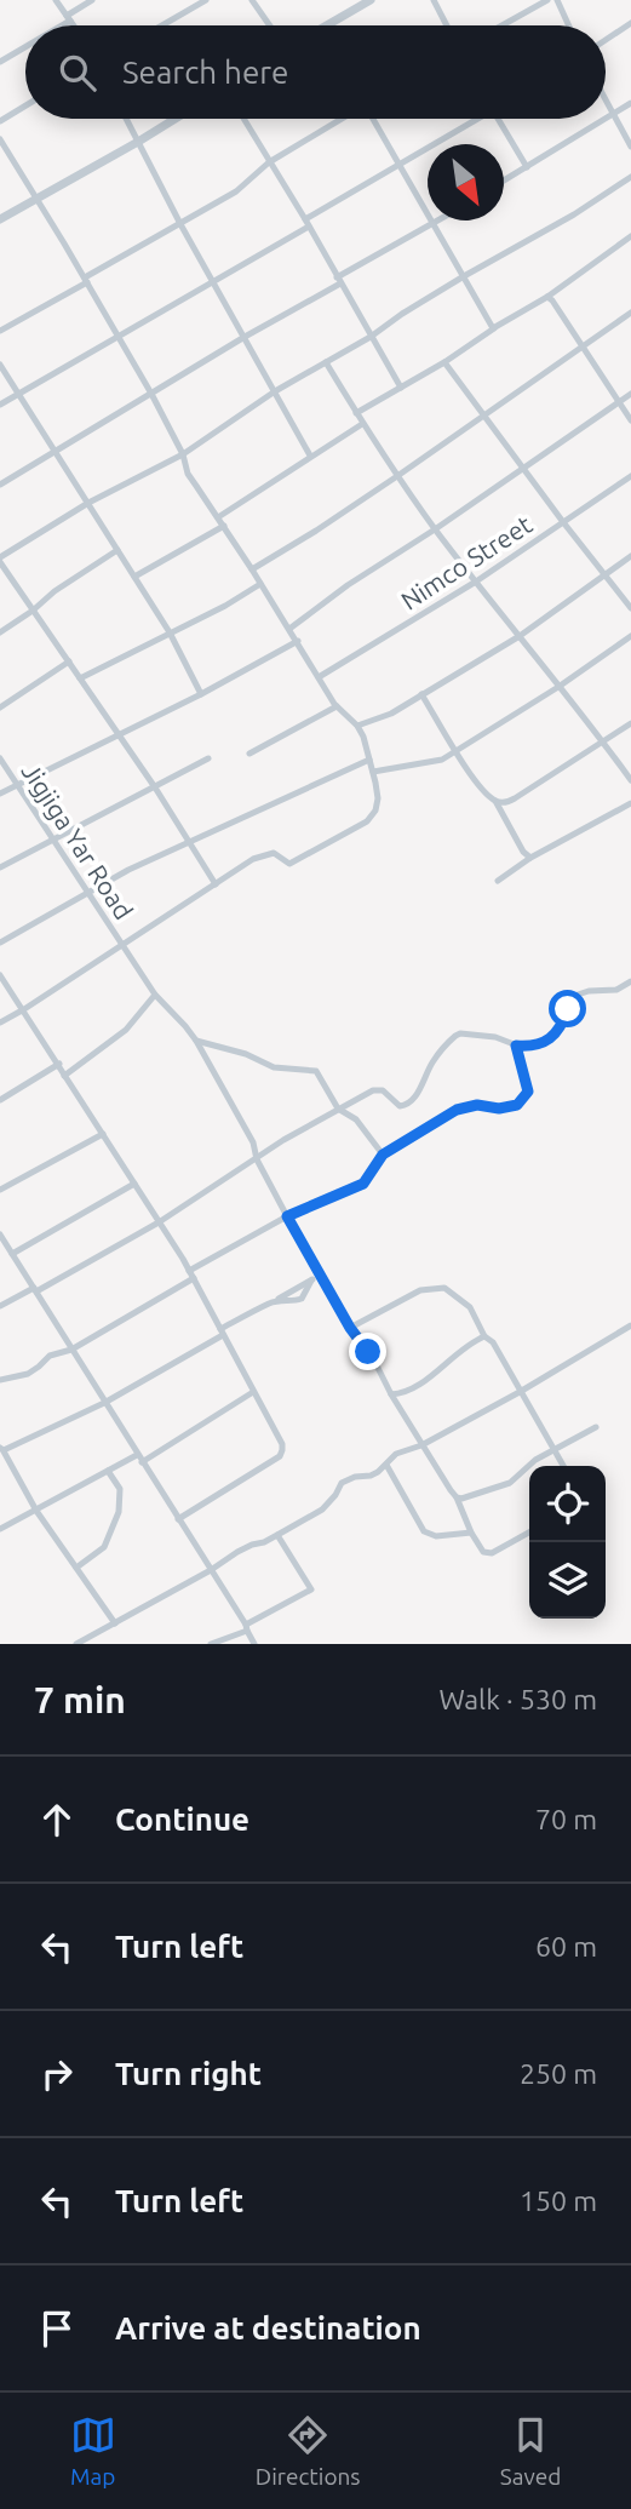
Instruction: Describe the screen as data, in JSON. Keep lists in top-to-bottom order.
{
  "streets": {
    "street": ["Nimco Street", "Jigjiga Yar Road"]
  },
  "north": "bottom right",
  "page": {
    "search": "Search here",
    "heading": ["7 min", "Walk · 530 m"],
    "list": [
      ["Continue", "70 m"],
      ["Turn left", "60 m"],
      ["Turn right", "250 m"],
      ["Turn left", "150 m"],
      "Arrive at destination"
    ],
    "nav": ["Map", "Directions", "Saved"]
  }
}
